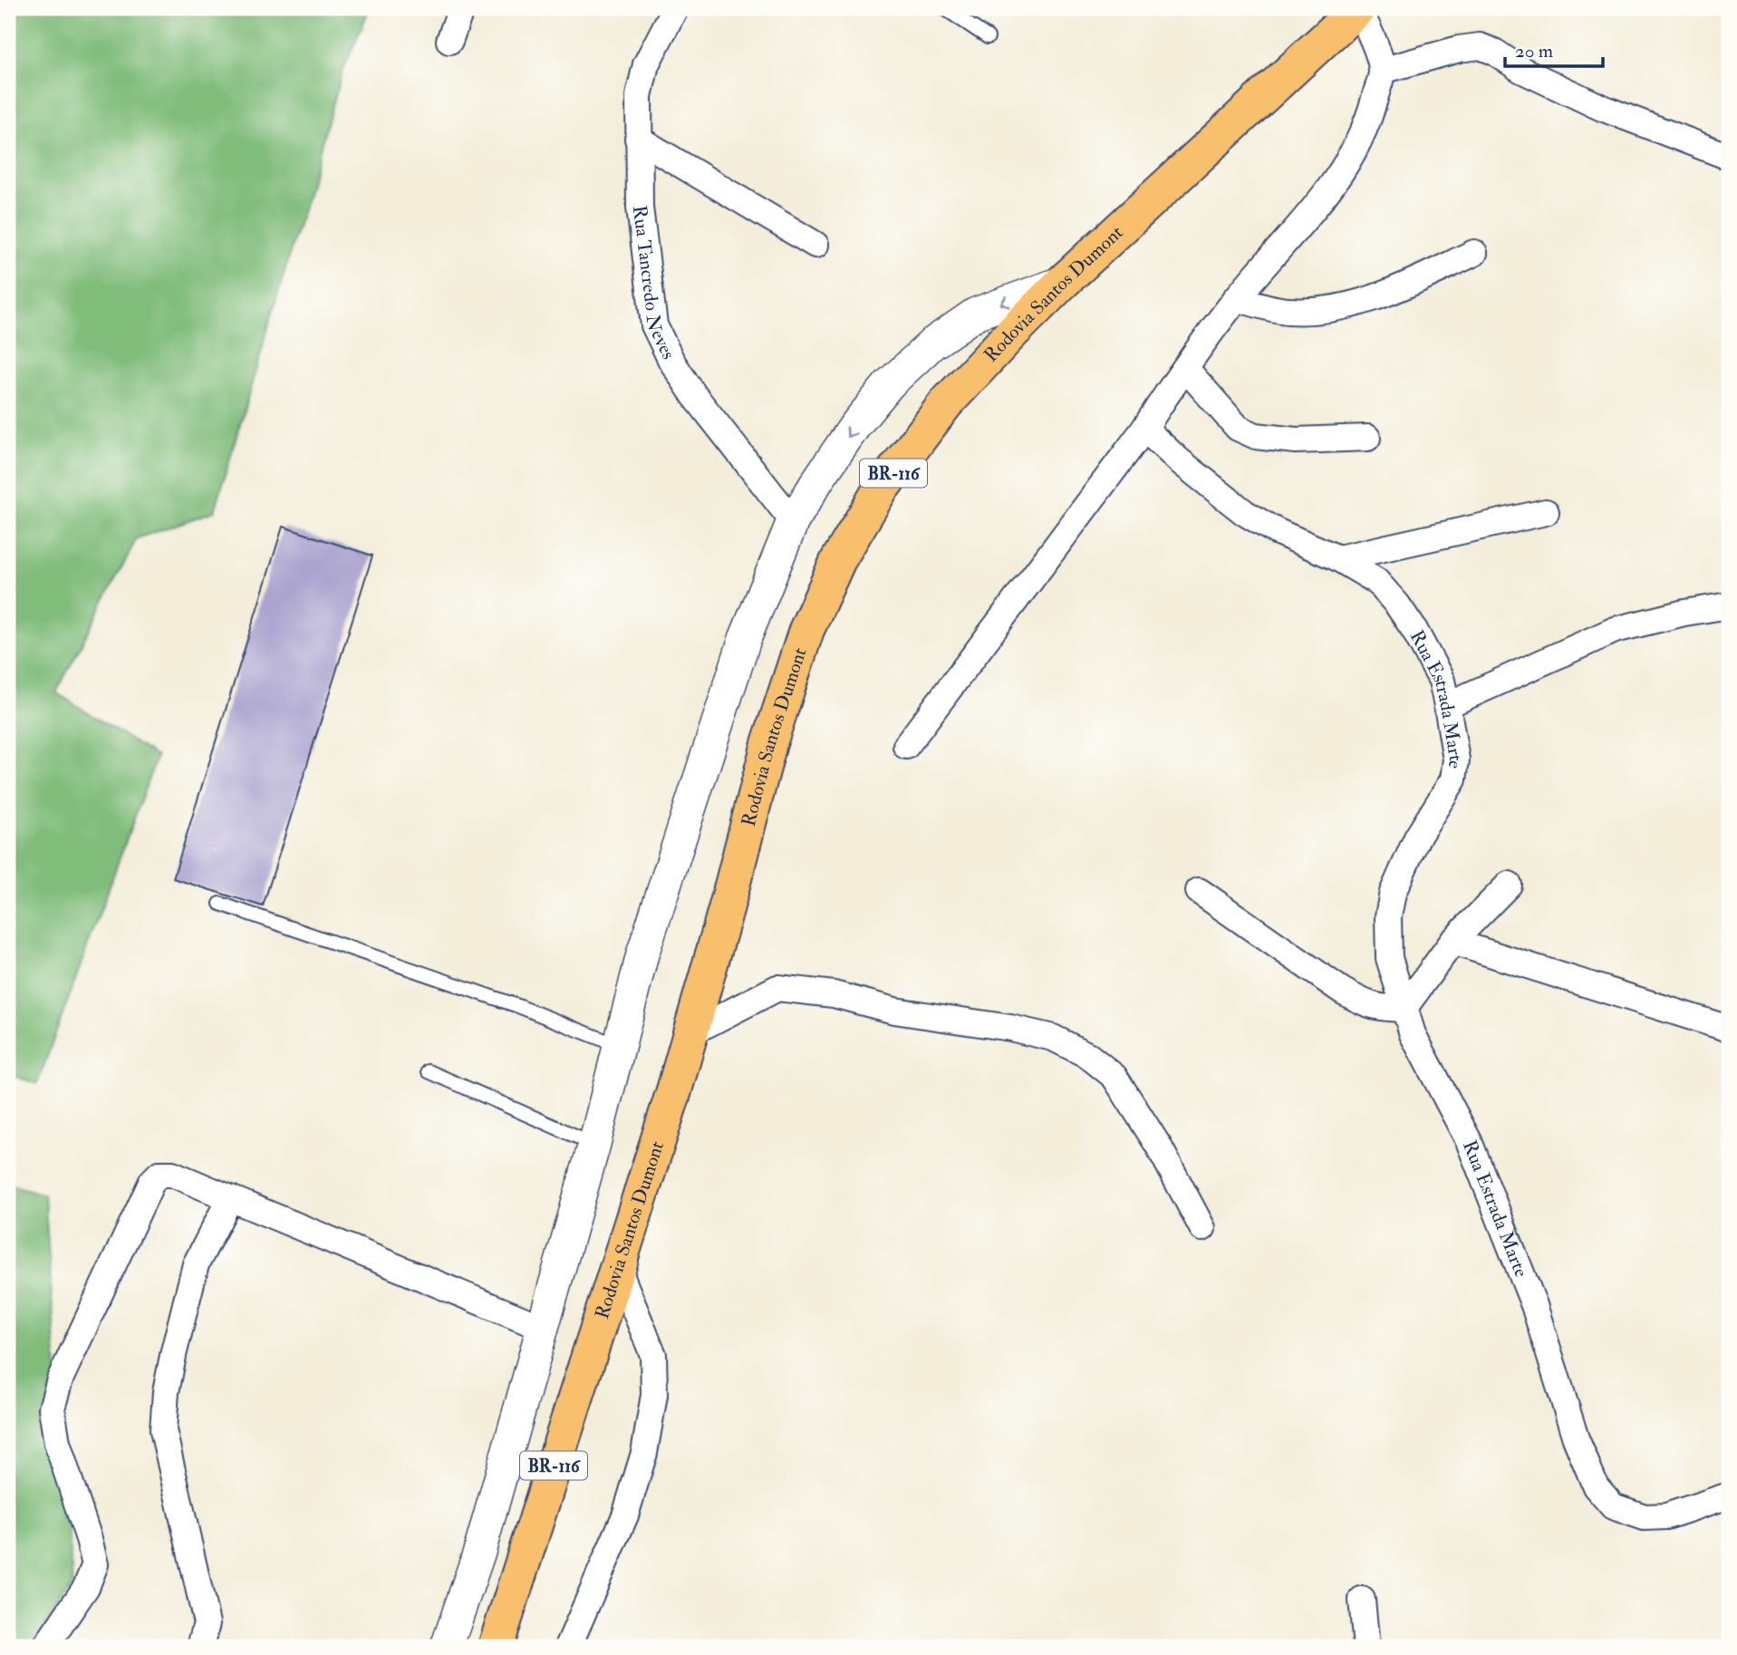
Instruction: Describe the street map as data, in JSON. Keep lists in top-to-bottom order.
{
  "streets": {
    "highway": ["Rodovia Santos Dumont", "BR-116"],
    "street": ["Rua Tancredo Neves", "Rua Estrada Marte"]
  },
  "scale_bar": "20 m"
}
